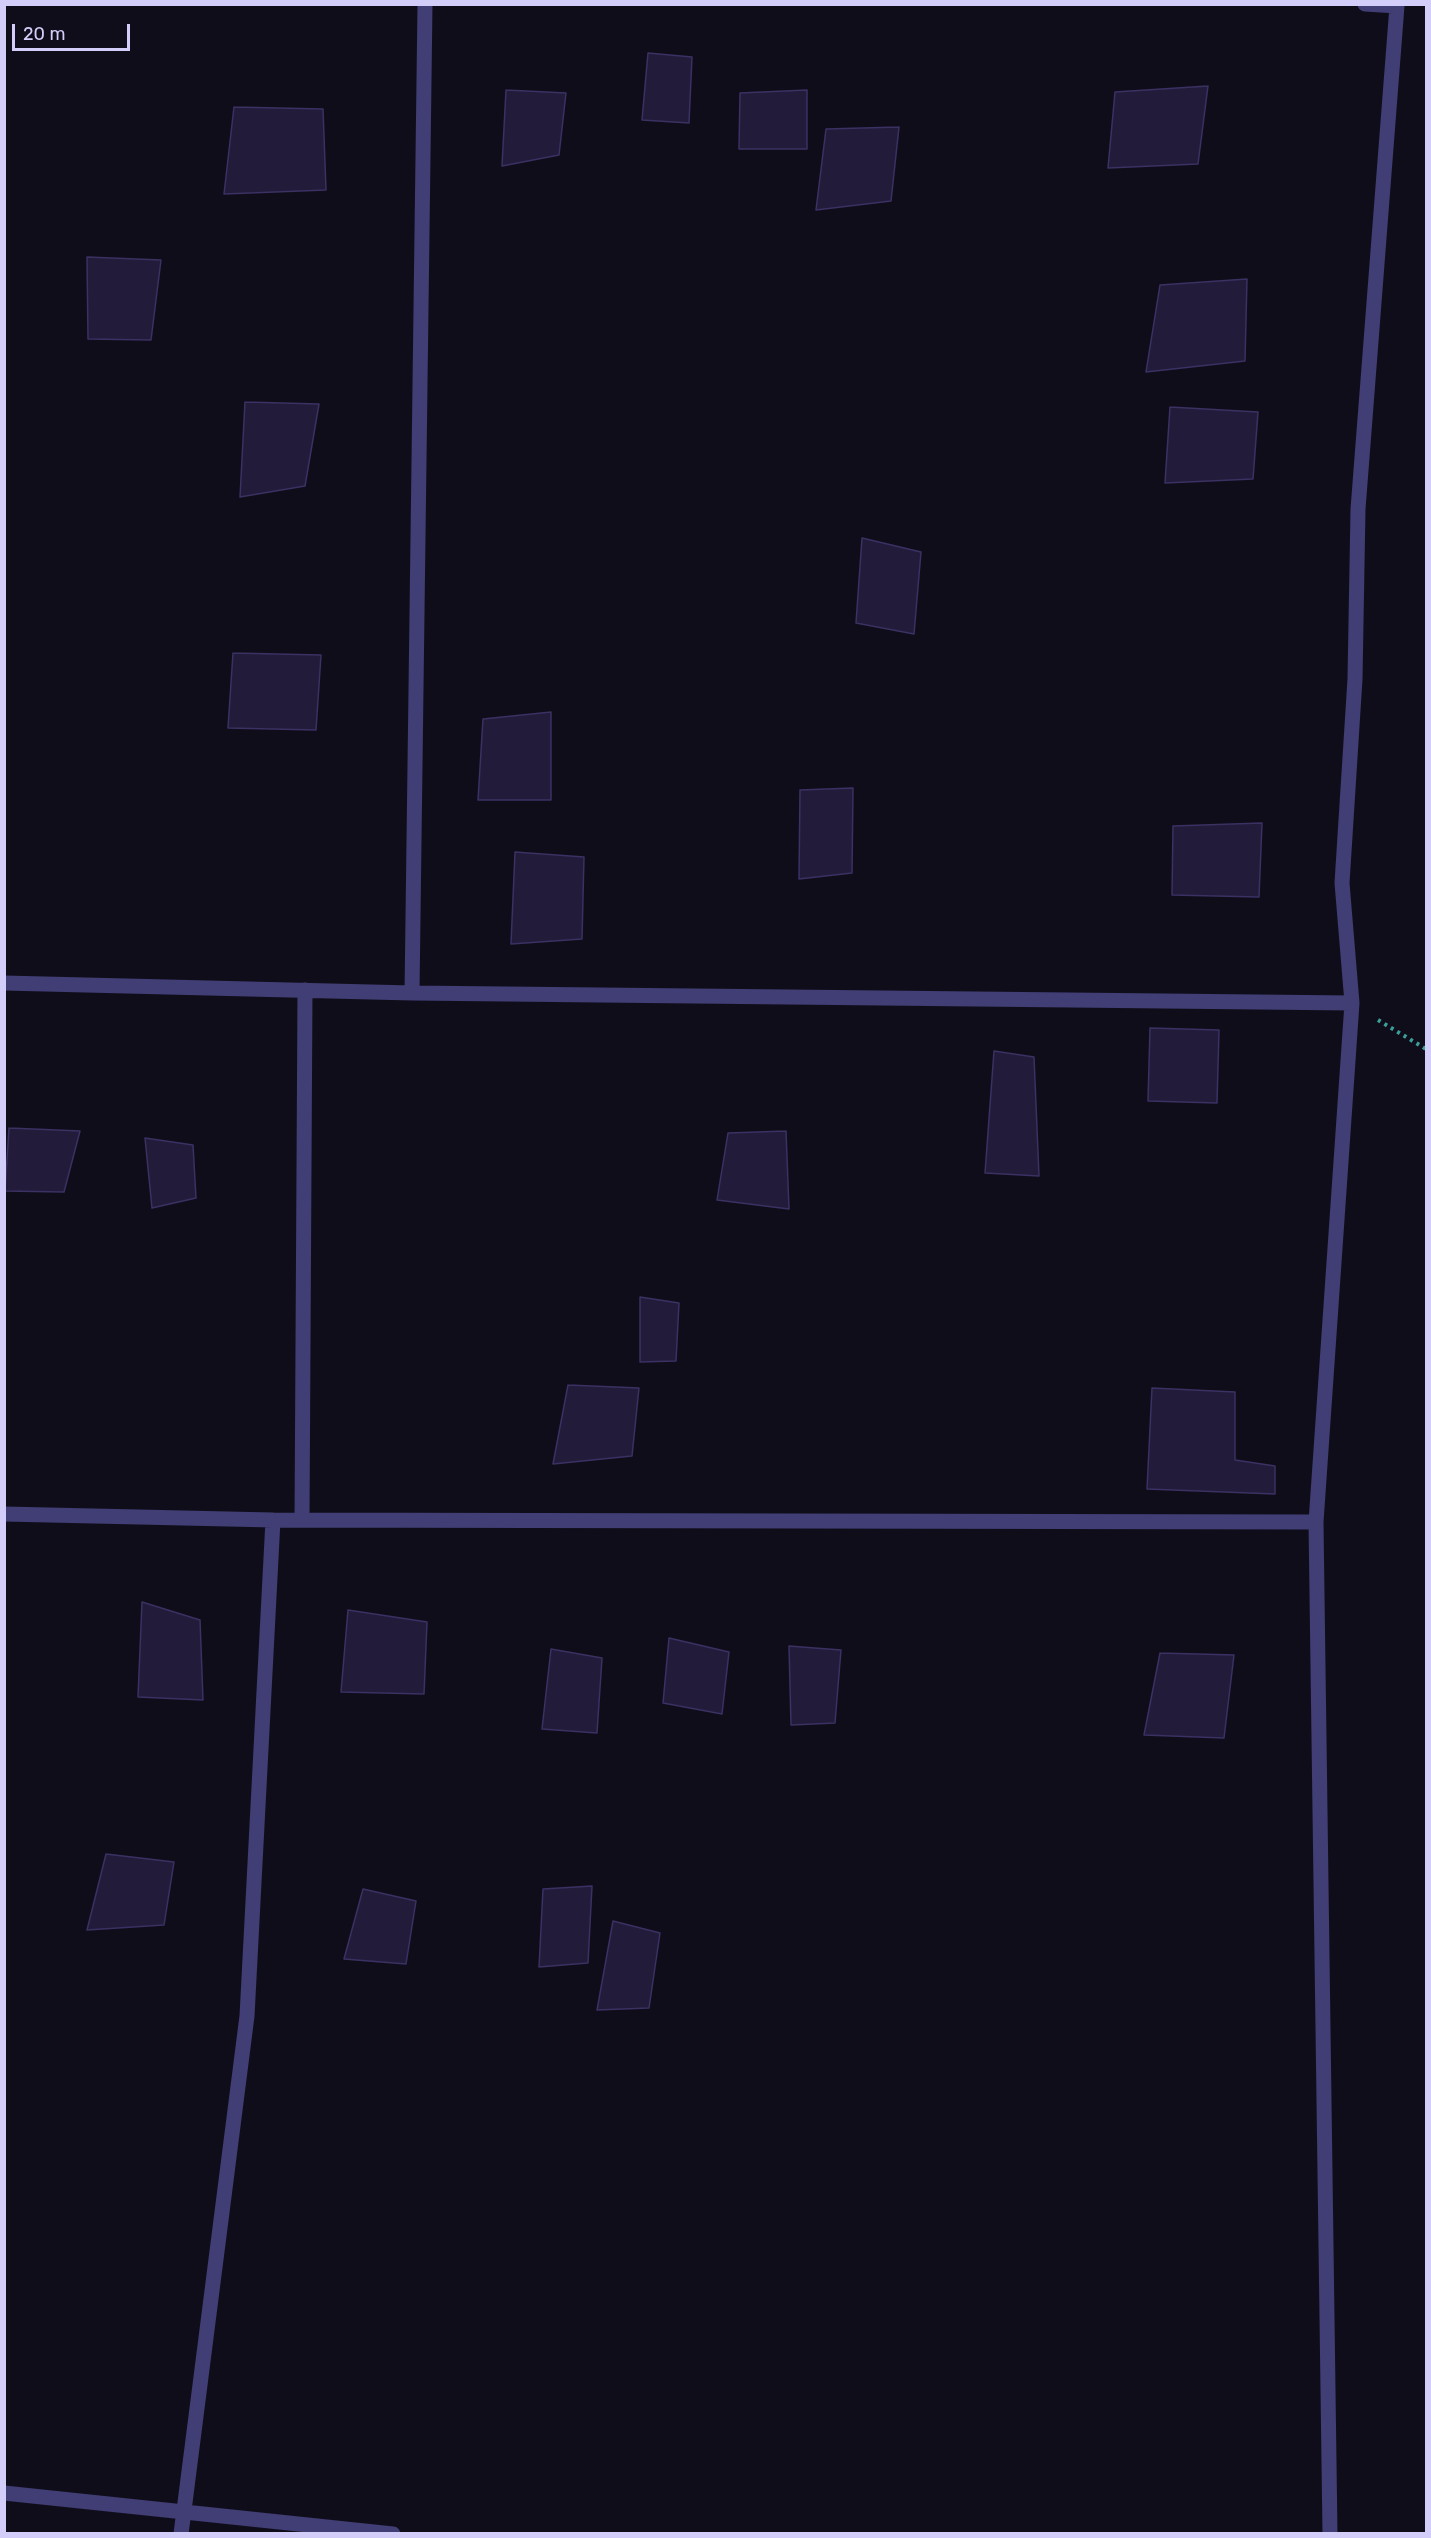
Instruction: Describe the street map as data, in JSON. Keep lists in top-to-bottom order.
{
  "scale_bar": "20 m"
}
